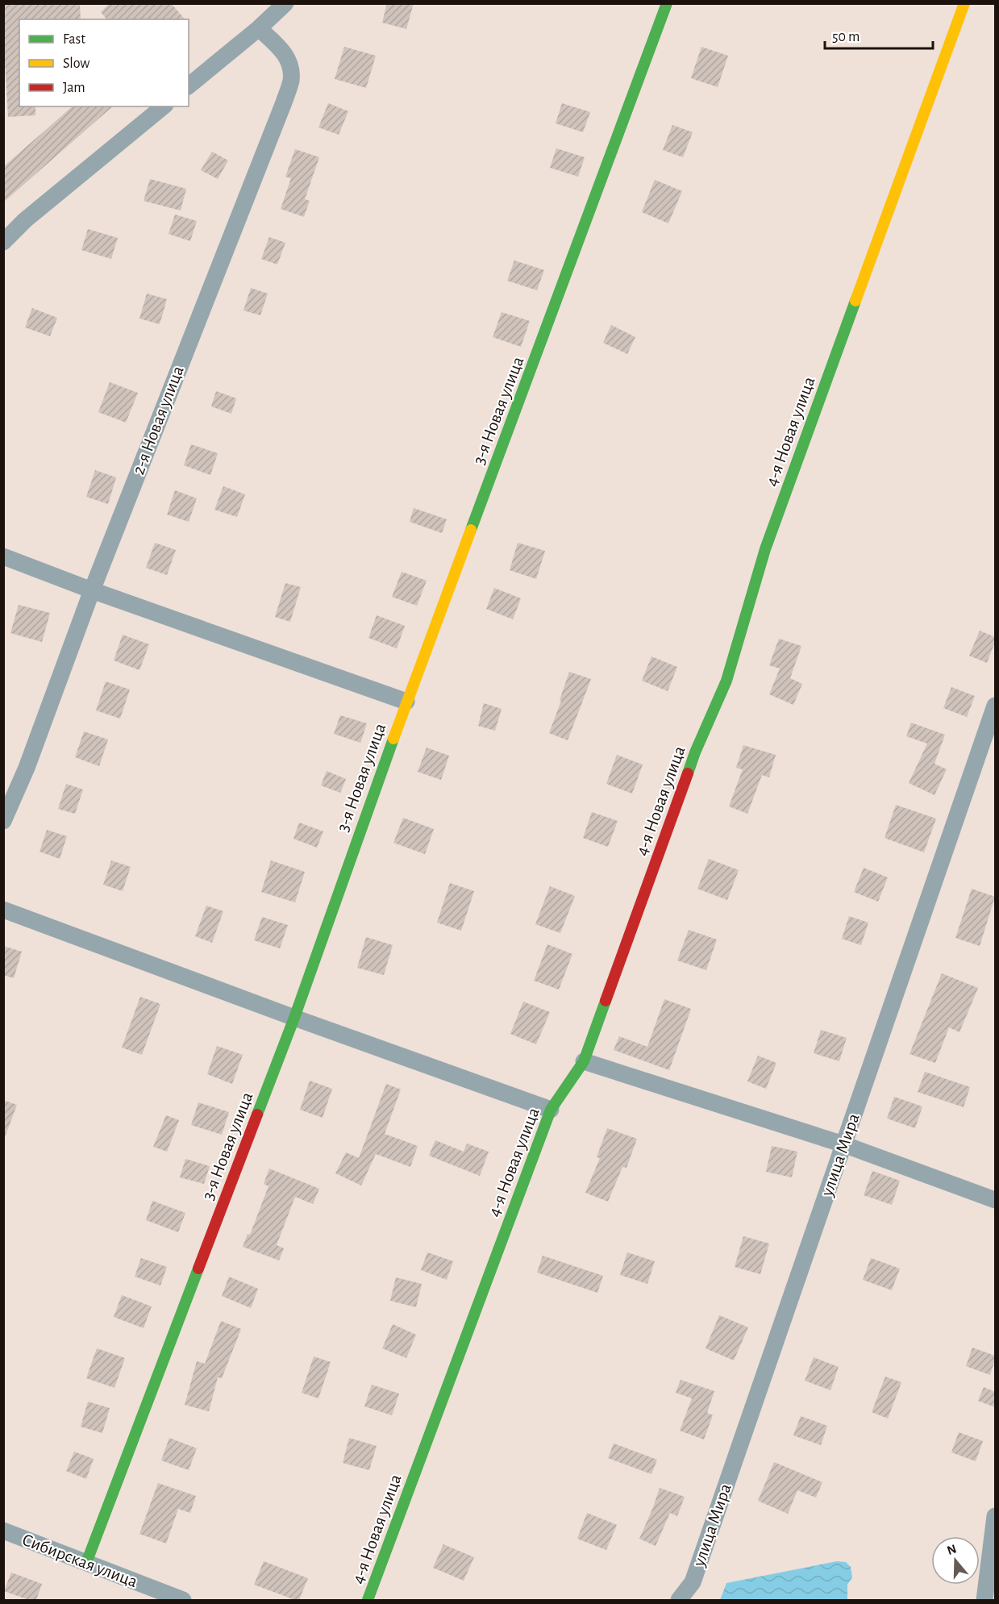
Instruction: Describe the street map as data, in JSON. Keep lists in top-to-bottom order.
{
  "streets": {
    "street": [
      "3-я Новая улица",
      "2-я Новая улица",
      "4-я Новая улица",
      "улица Мира",
      "Сибирская улица"
    ]
  },
  "crossings": [
    ["3-я Новая улица", "Сибирская улица"]
  ],
  "legend": ["Fast", "Slow", "Jam"],
  "scale_bar": "50 m",
  "north": "top"
}
